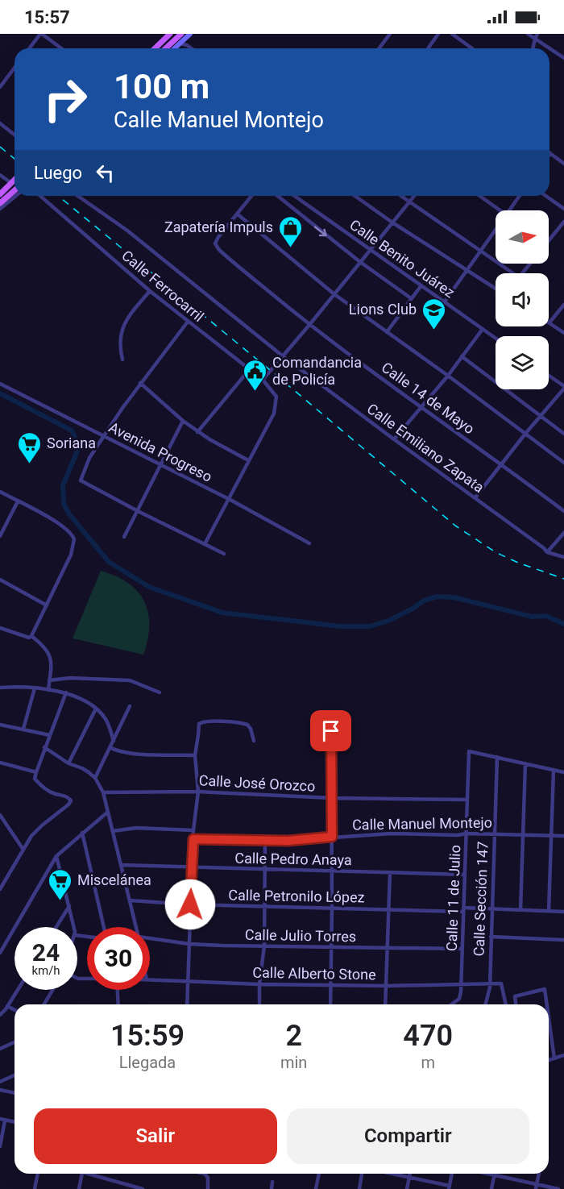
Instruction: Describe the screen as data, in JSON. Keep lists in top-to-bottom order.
{
  "streets": {
    "street": [
      "Calle Benito Juárez",
      "Calle Ferrocarril",
      "Calle 14 de Mayo",
      "Calle Emiliano Zapata",
      "Avenida Progreso",
      "Calle José Orozco",
      "Calle Manuel Montejo",
      "Calle Pedro Anaya",
      "Calle Petronilo López",
      "Calle 11 de Julio",
      "Calle Sección 147",
      "Calle Julio Torres",
      "Calle Alberto Stone"
    ]
  },
  "crossings": [
    ["Calle José Orozco", "Calle 11 de Julio"],
    ["Calle Manuel Montejo", "Calle 11 de Julio"],
    ["Calle Manuel Montejo", "Calle Sección 147"],
    ["Calle Pedro Anaya", "Calle 11 de Julio"],
    ["Calle Petronilo López", "Calle 11 de Julio"],
    ["Calle Petronilo López", "Calle Sección 147"],
    ["Calle 11 de Julio", "Calle Sección 147"],
    ["Calle 11 de Julio", "Calle Julio Torres"],
    ["Calle 11 de Julio", "Calle Alberto Stone"],
    ["Calle Sección 147", "Calle Alberto Stone"]
  ],
  "places": {
    "shop": ["Zapatería Impuls"],
    "school or university": ["Lions Club"],
    "public building": ["Comandancia de Policía"],
    "supermarket": ["Soriana", "Miscelánea"]
  },
  "north": "right",
  "page": {
    "status": "15:57",
    "turn": ["100 m", "Calle Manuel Montejo"],
    "then": "Luego",
    "speed": "24 km/h",
    "limit": "30",
    "eta": [
      "15:59",
      "Llegada",
      "2",
      "min",
      "470",
      "m"
    ],
    "buttons": ["Salir", "Compartir"]
  }
}
